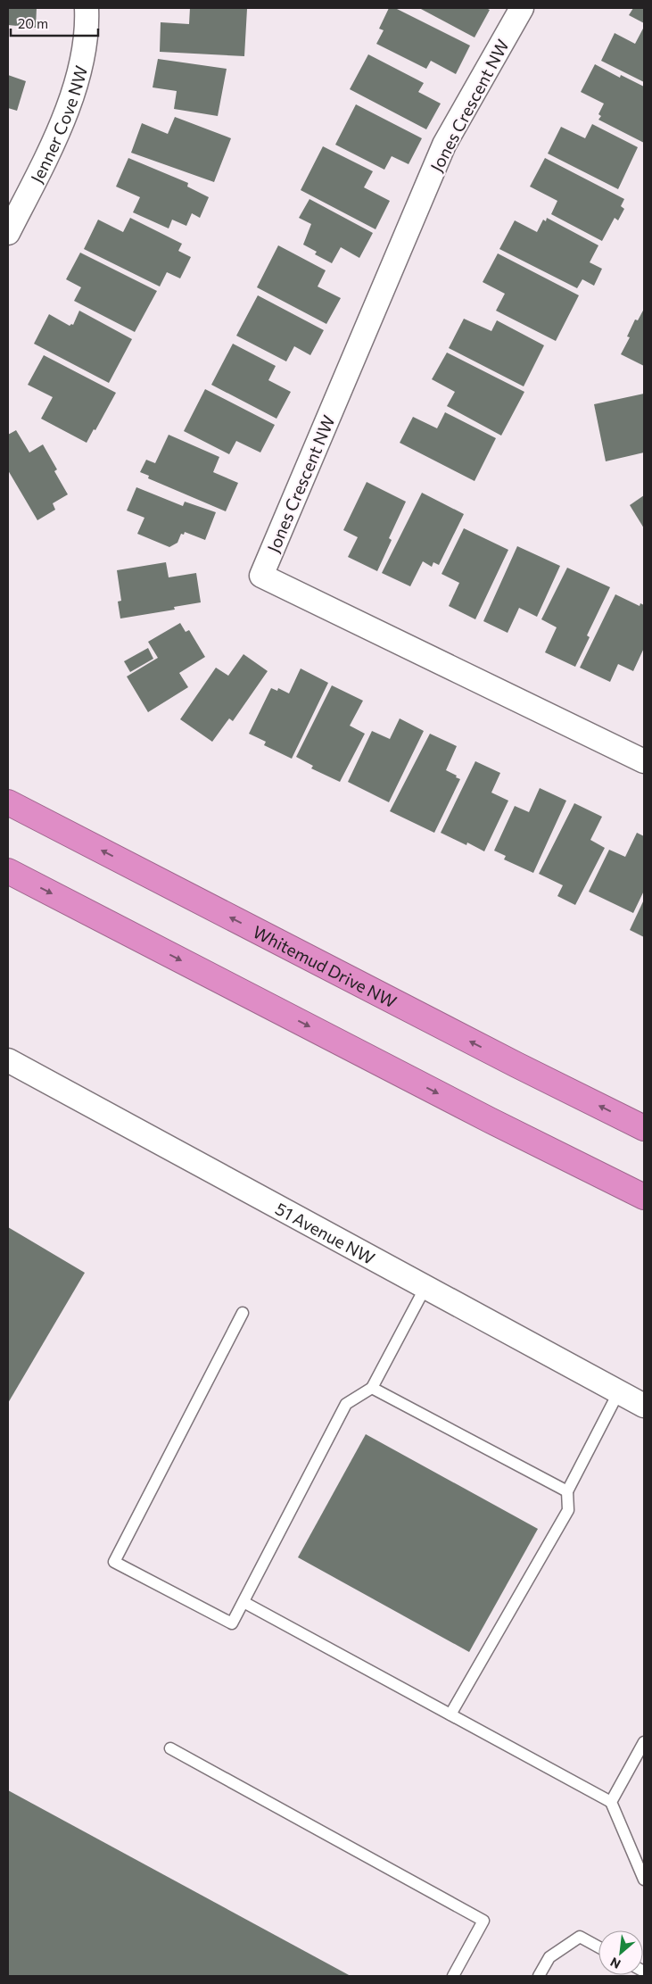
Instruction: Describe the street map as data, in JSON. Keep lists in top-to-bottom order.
{
  "streets": {
    "highway": ["Whitemud Drive NW"],
    "street": ["Jones Crescent NW", "Jenner Cove NW", "51 Avenue NW"]
  },
  "scale_bar": "20 m",
  "north": "bottom left"
}
